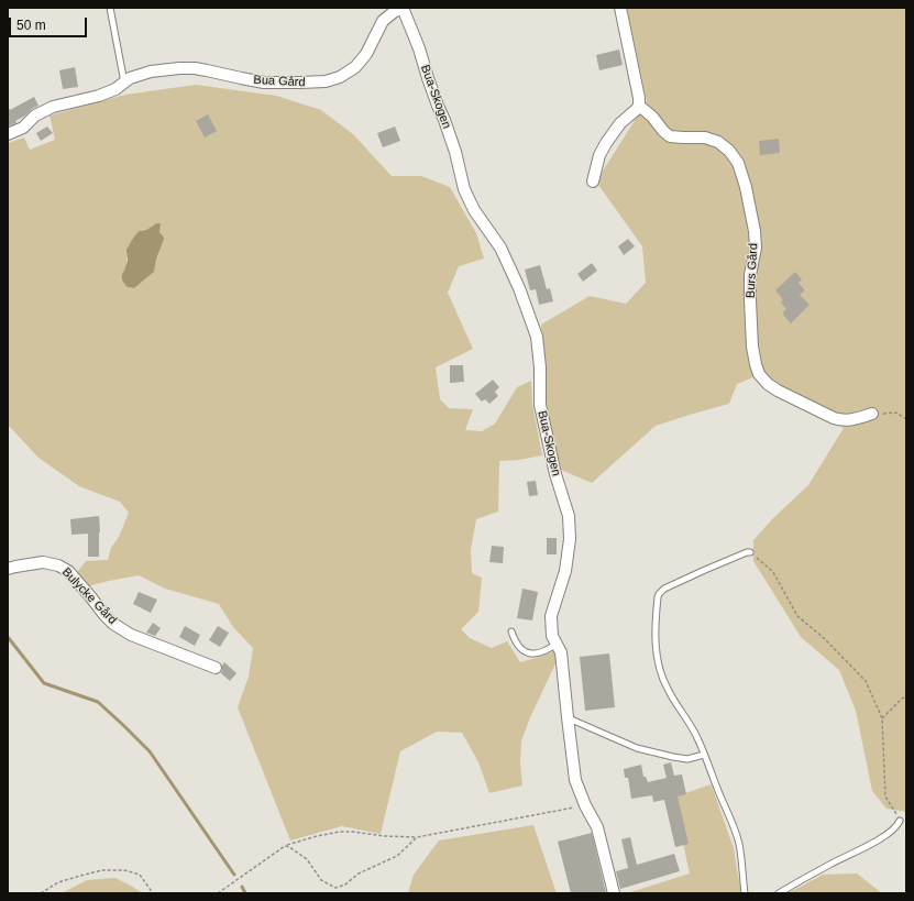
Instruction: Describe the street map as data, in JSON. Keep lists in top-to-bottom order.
{
  "streets": {
    "street": [
      "Bua Gård",
      "Bua-Skogen",
      "Burs Gård",
      "Bulycke Gård"
    ]
  },
  "crossings": [
    ["Bua Gård", "Bua-Skogen"]
  ],
  "scale_bar": "50 m"
}
